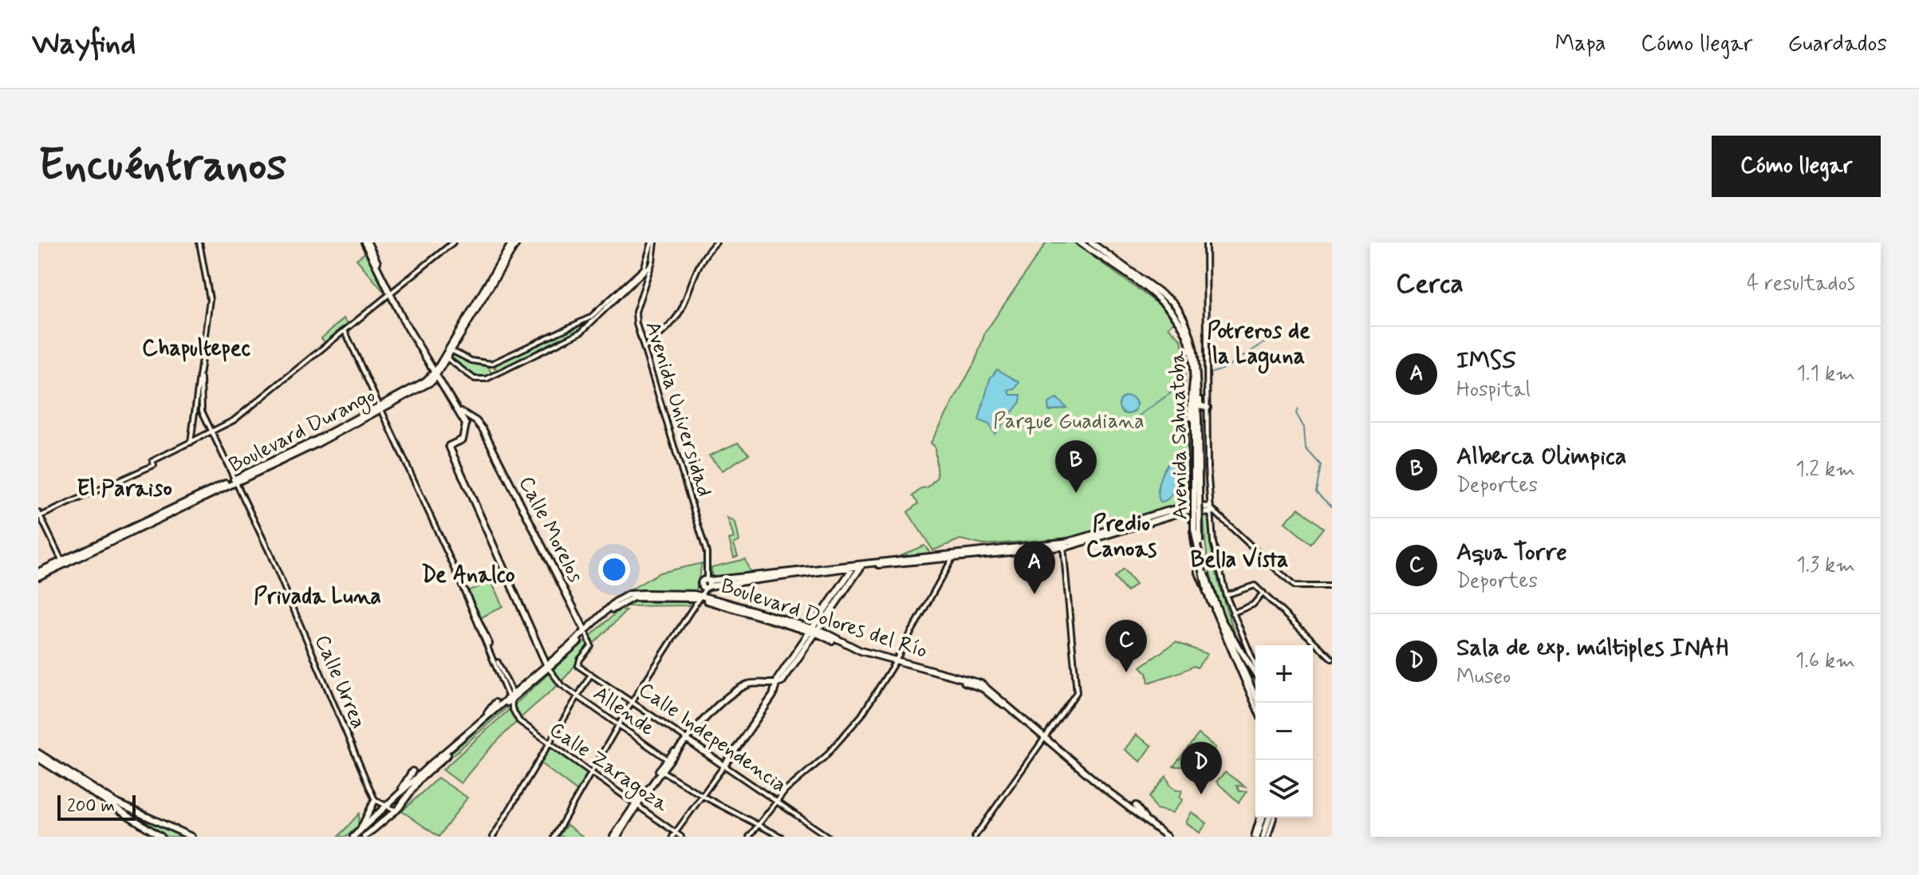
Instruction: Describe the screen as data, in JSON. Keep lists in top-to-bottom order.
{
  "streets": {
    "main road": [
      "Boulevard Durango",
      "Avenida Sahuatoba",
      "Calle Morelos",
      "Boulevard Dolores del Río",
      "Calle Independencia"
    ],
    "street": [
      "Avenida Universidad",
      "Calle Urrea",
      "Allende",
      "Calle Zaragoza"
    ]
  },
  "crossings": [
    ["Boulevard Durango", "Calle Urrea"],
    ["Calle Morelos", "Boulevard Dolores del Río"],
    ["Calle Morelos", "Calle Independencia"],
    ["Boulevard Dolores del Río", "Allende"],
    ["Boulevard Dolores del Río", "Calle Zaragoza"]
  ],
  "districts": [
    "Potreros de la Laguna",
    "Chapultepec",
    "El Paraiso",
    "Predio Canoas",
    "Bella Vista",
    "De Analco",
    "Privada Luna"
  ],
  "parks": ["Parque Guadiana"],
  "scale_bar": "200 m",
  "page": {
    "header": "Wayfind",
    "nav": ["Mapa", "Cómo llegar", "Guardados"],
    "buttons": "Cómo llegar",
    "title": "Encuéntranos",
    "heading": ["Cerca", "4 resultados"],
    "list": [
      {
        "mark": "A",
        "name": "IMSS",
        "note": "Hospital",
        "value": "1.1 km"
      },
      {
        "mark": "B",
        "name": "Alberca Olimpica",
        "note": "Deportes",
        "value": "1.2 km"
      },
      {
        "mark": "C",
        "name": "Aqua Torre",
        "note": "Deportes",
        "value": "1.3 km"
      },
      {
        "mark": "D",
        "name": "Sala de exp. múltiples INAH",
        "note": "Museo",
        "value": "1.6 km"
      }
    ],
    "pins": [
      "B",
      "A",
      "C",
      "D"
    ],
    "map_buttons": ["+", "−"],
    "scale": "200 m"
  }
}
